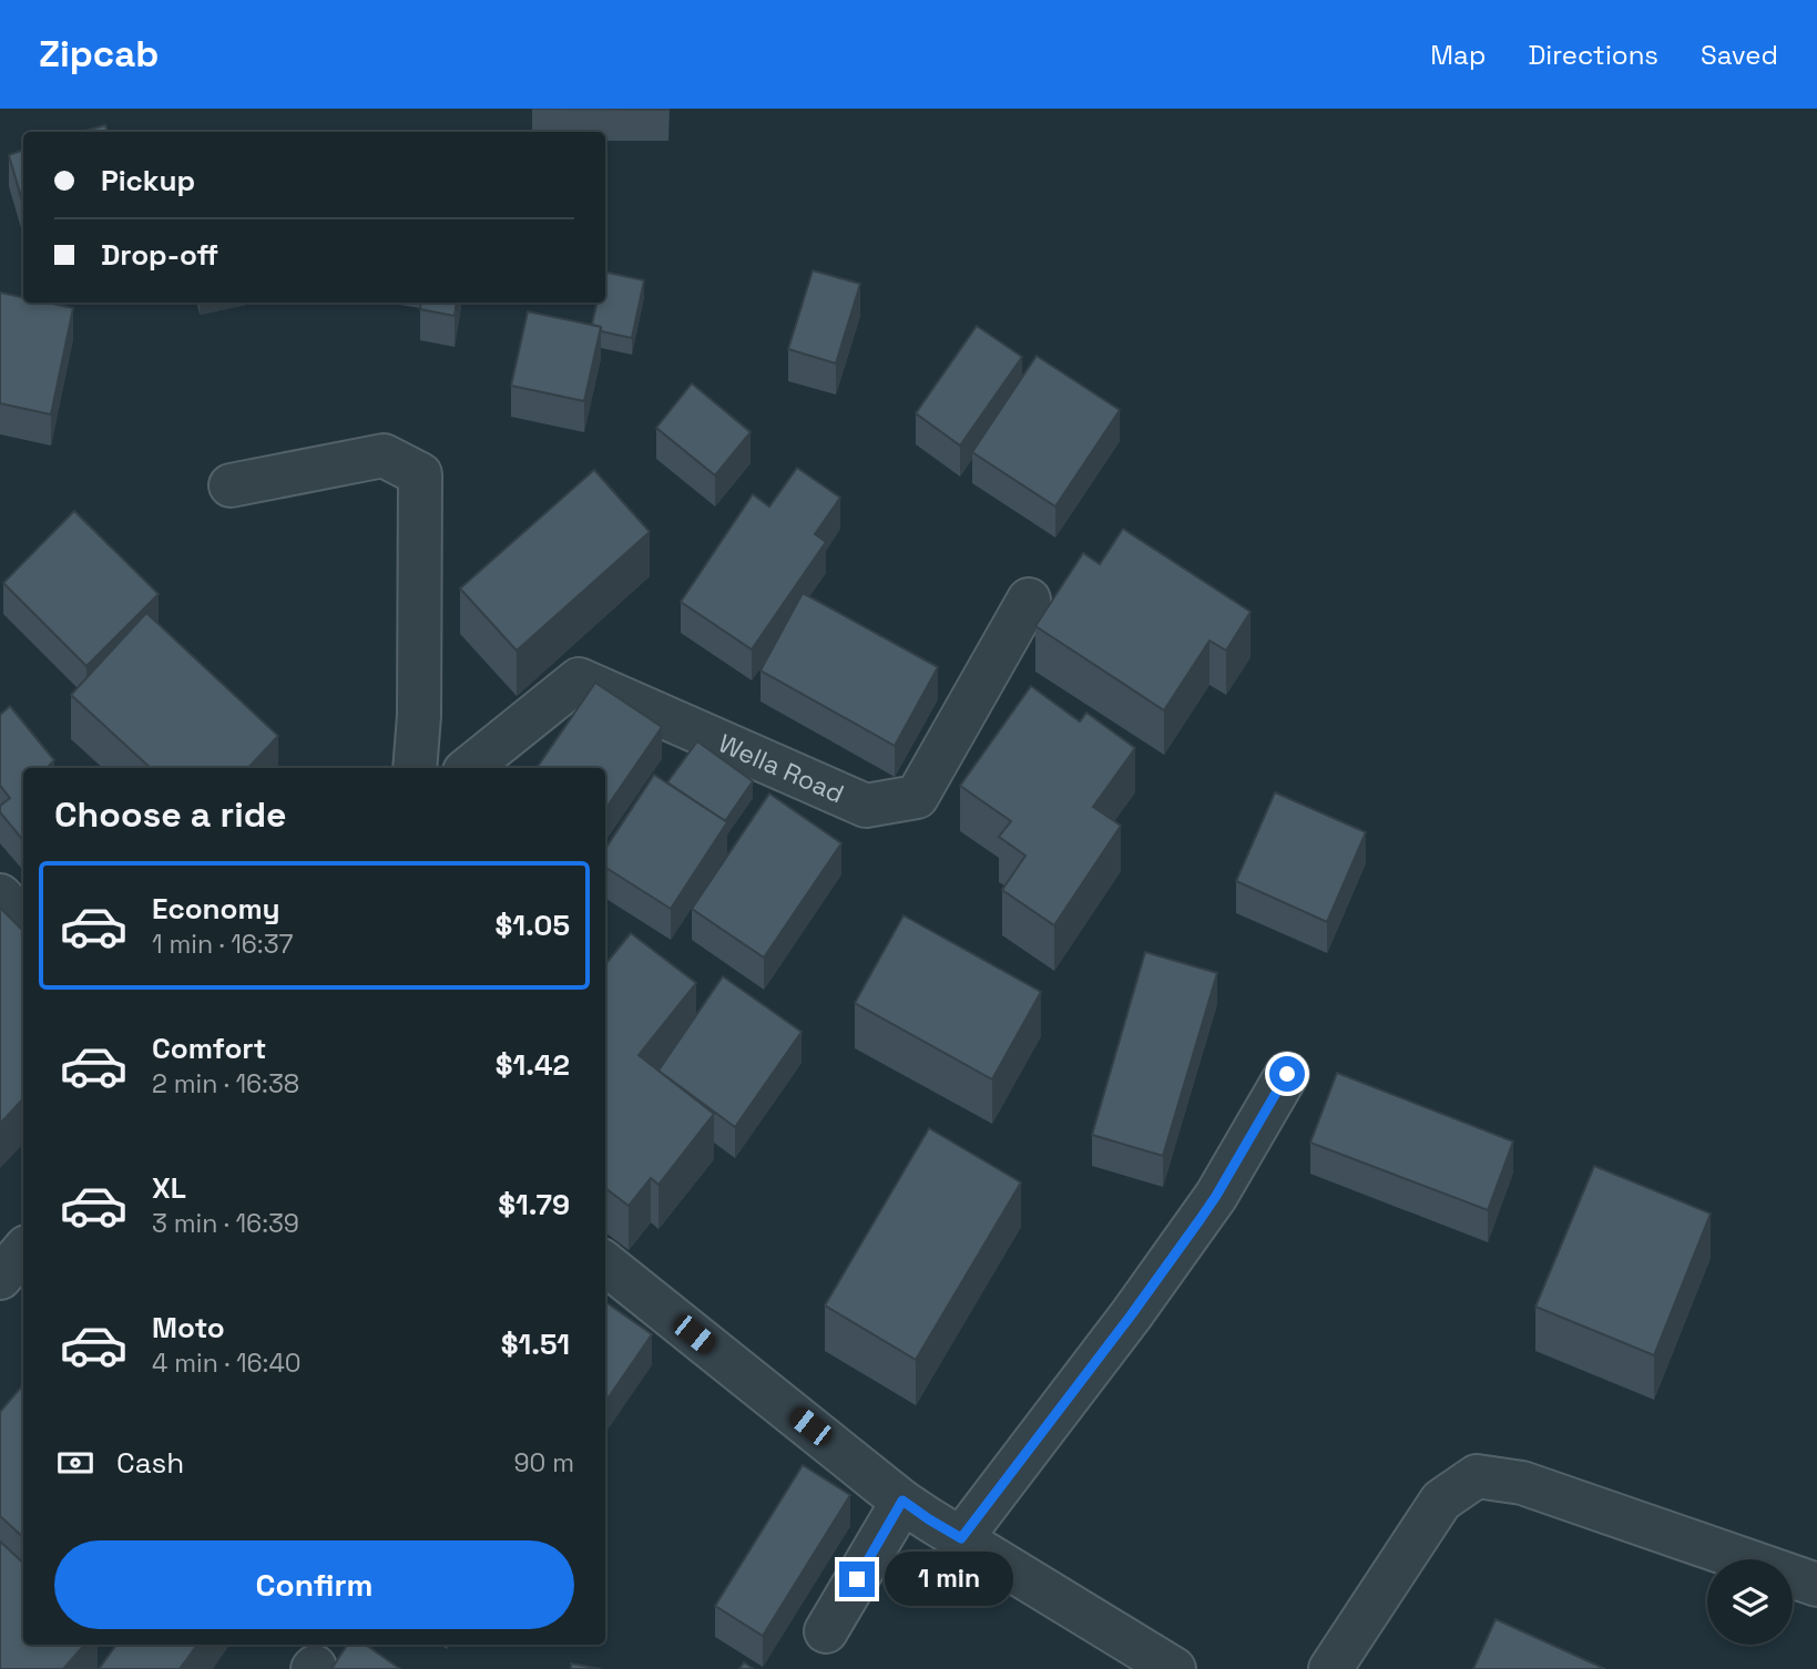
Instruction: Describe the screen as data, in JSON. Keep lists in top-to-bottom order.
{
  "streets": {
    "street": ["Wella Road"]
  },
  "page": {
    "header": "Zipcab",
    "nav": ["Map", "Directions", "Saved"],
    "banner": ["Pickup", "Drop-off"],
    "heading": "Choose a ride",
    "list": [
      {
        "name": "Economy",
        "note": "1 min · 16:37",
        "value": "$1.05"
      },
      {
        "name": "Comfort",
        "note": "2 min · 16:38",
        "value": "$1.42"
      },
      {
        "name": "XL",
        "note": "3 min · 16:39",
        "value": "$1.79"
      },
      {
        "name": "Moto",
        "note": "4 min · 16:40",
        "value": "$1.51"
      }
    ],
    "pay": ["Cash", "90 m"],
    "buttons": "Confirm",
    "bubble": "1 min"
  }
}
